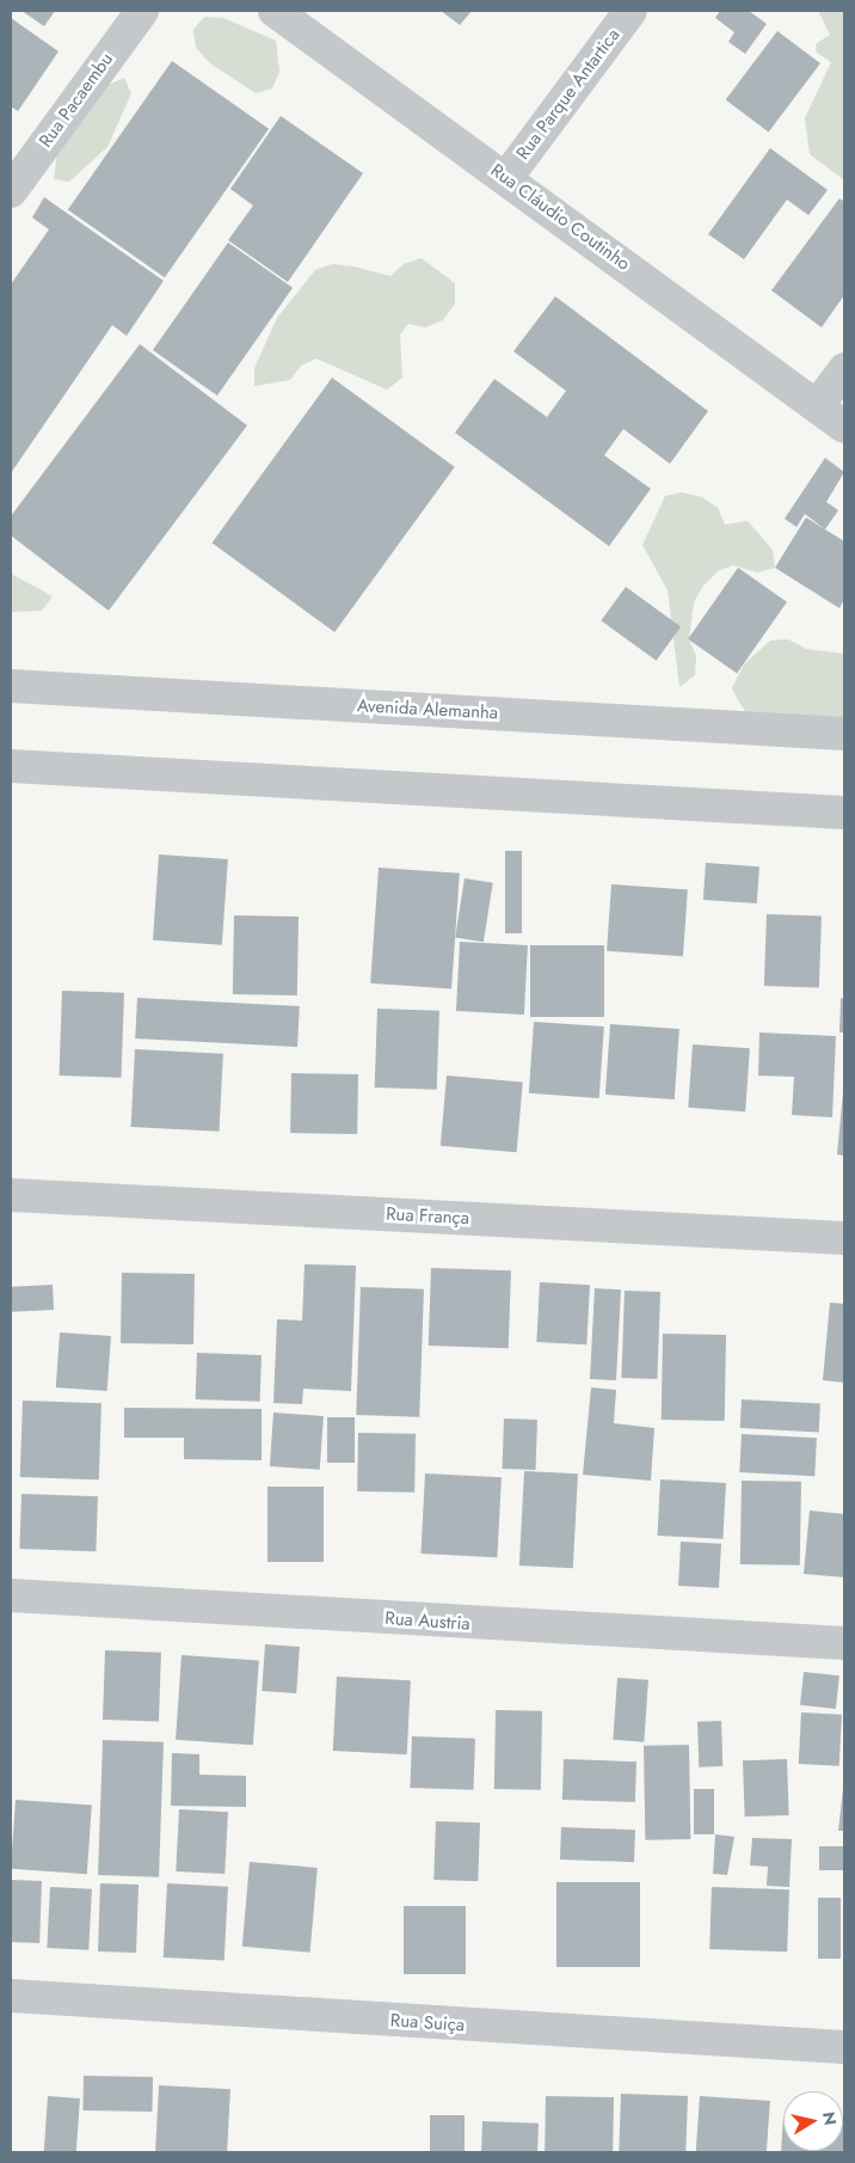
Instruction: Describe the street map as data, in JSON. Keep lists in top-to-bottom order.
{
  "streets": {
    "street": [
      "Rua Parque Antartica",
      "Rua Pacaembu",
      "Rua Cláudio Coutinho",
      "Avenida Alemanha",
      "Rua França",
      "Rua Austria",
      "Rua Suiça"
    ]
  },
  "crossings": [
    ["Rua Parque Antartica", "Rua Cláudio Coutinho"]
  ],
  "north": "right"
}
